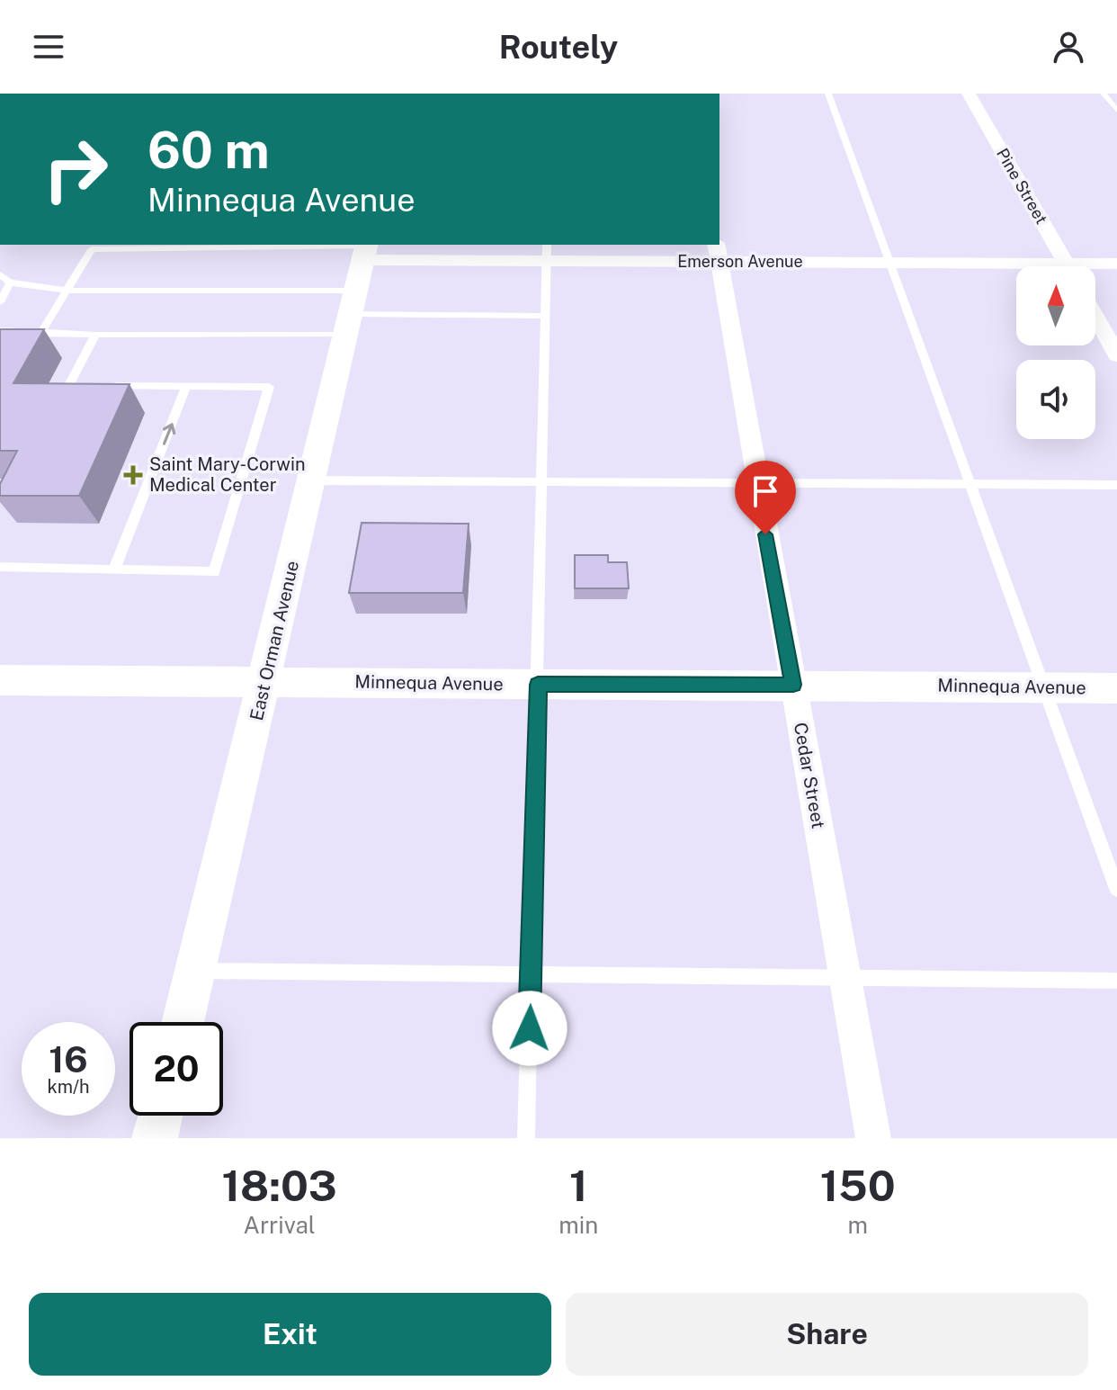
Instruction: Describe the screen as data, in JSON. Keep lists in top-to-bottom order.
{
  "streets": {
    "street": [
      "Pine Street",
      "Emerson Avenue",
      "East Orman Avenue",
      "Minnequa Avenue",
      "Cedar Street"
    ]
  },
  "crossings": [
    ["Emerson Avenue", "East Orman Avenue"],
    ["Emerson Avenue", "Cedar Street"],
    ["East Orman Avenue", "Minnequa Avenue"],
    ["Minnequa Avenue", "Cedar Street"]
  ],
  "places": {
    "health": ["Saint Mary-Corwin Medical Center"]
  },
  "north": "top",
  "page": {
    "header": "Routely",
    "turn": ["60 m", "Minnequa Avenue"],
    "speed": "16 km/h",
    "limit": "20",
    "eta": [
      "18:03",
      "Arrival",
      "1",
      "min",
      "150",
      "m"
    ],
    "buttons": ["Exit", "Share"]
  }
}
